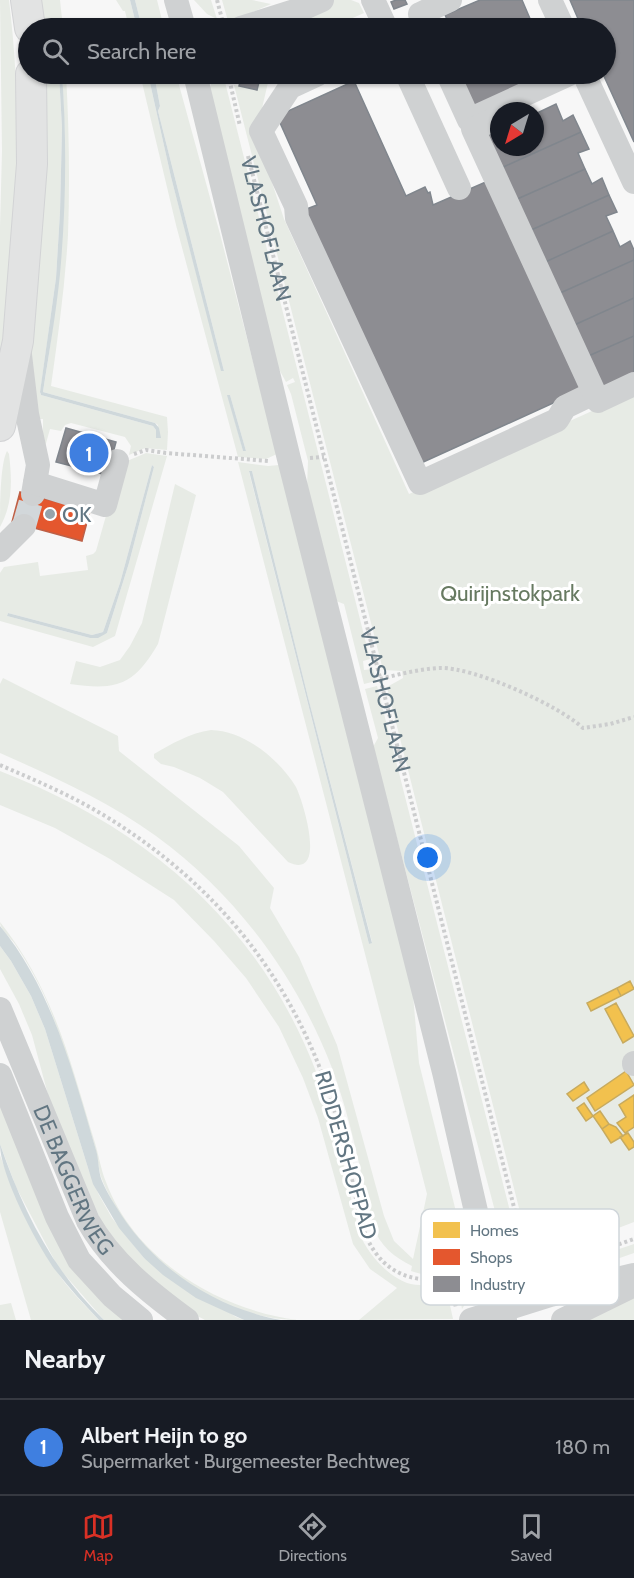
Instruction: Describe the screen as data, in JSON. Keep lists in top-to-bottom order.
{
  "streets": {
    "street": ["VLASHOFLAAN", "DE BAGGERWEG"],
    "path": ["RIDDERSHOFPAD"]
  },
  "parks": ["Quirijnstokpark"],
  "places": ["OK"],
  "legend": ["Homes", "Shops", "Industry"],
  "north": "bottom left",
  "page": {
    "search": "Search here",
    "pins": "1",
    "heading": "Nearby",
    "list": [
      {
        "mark": "1",
        "name": "Albert Heijn to go",
        "note": "Supermarket · Burgemeester Bechtweg",
        "value": "180 m"
      }
    ],
    "nav": ["Map", "Directions", "Saved"]
  }
}
